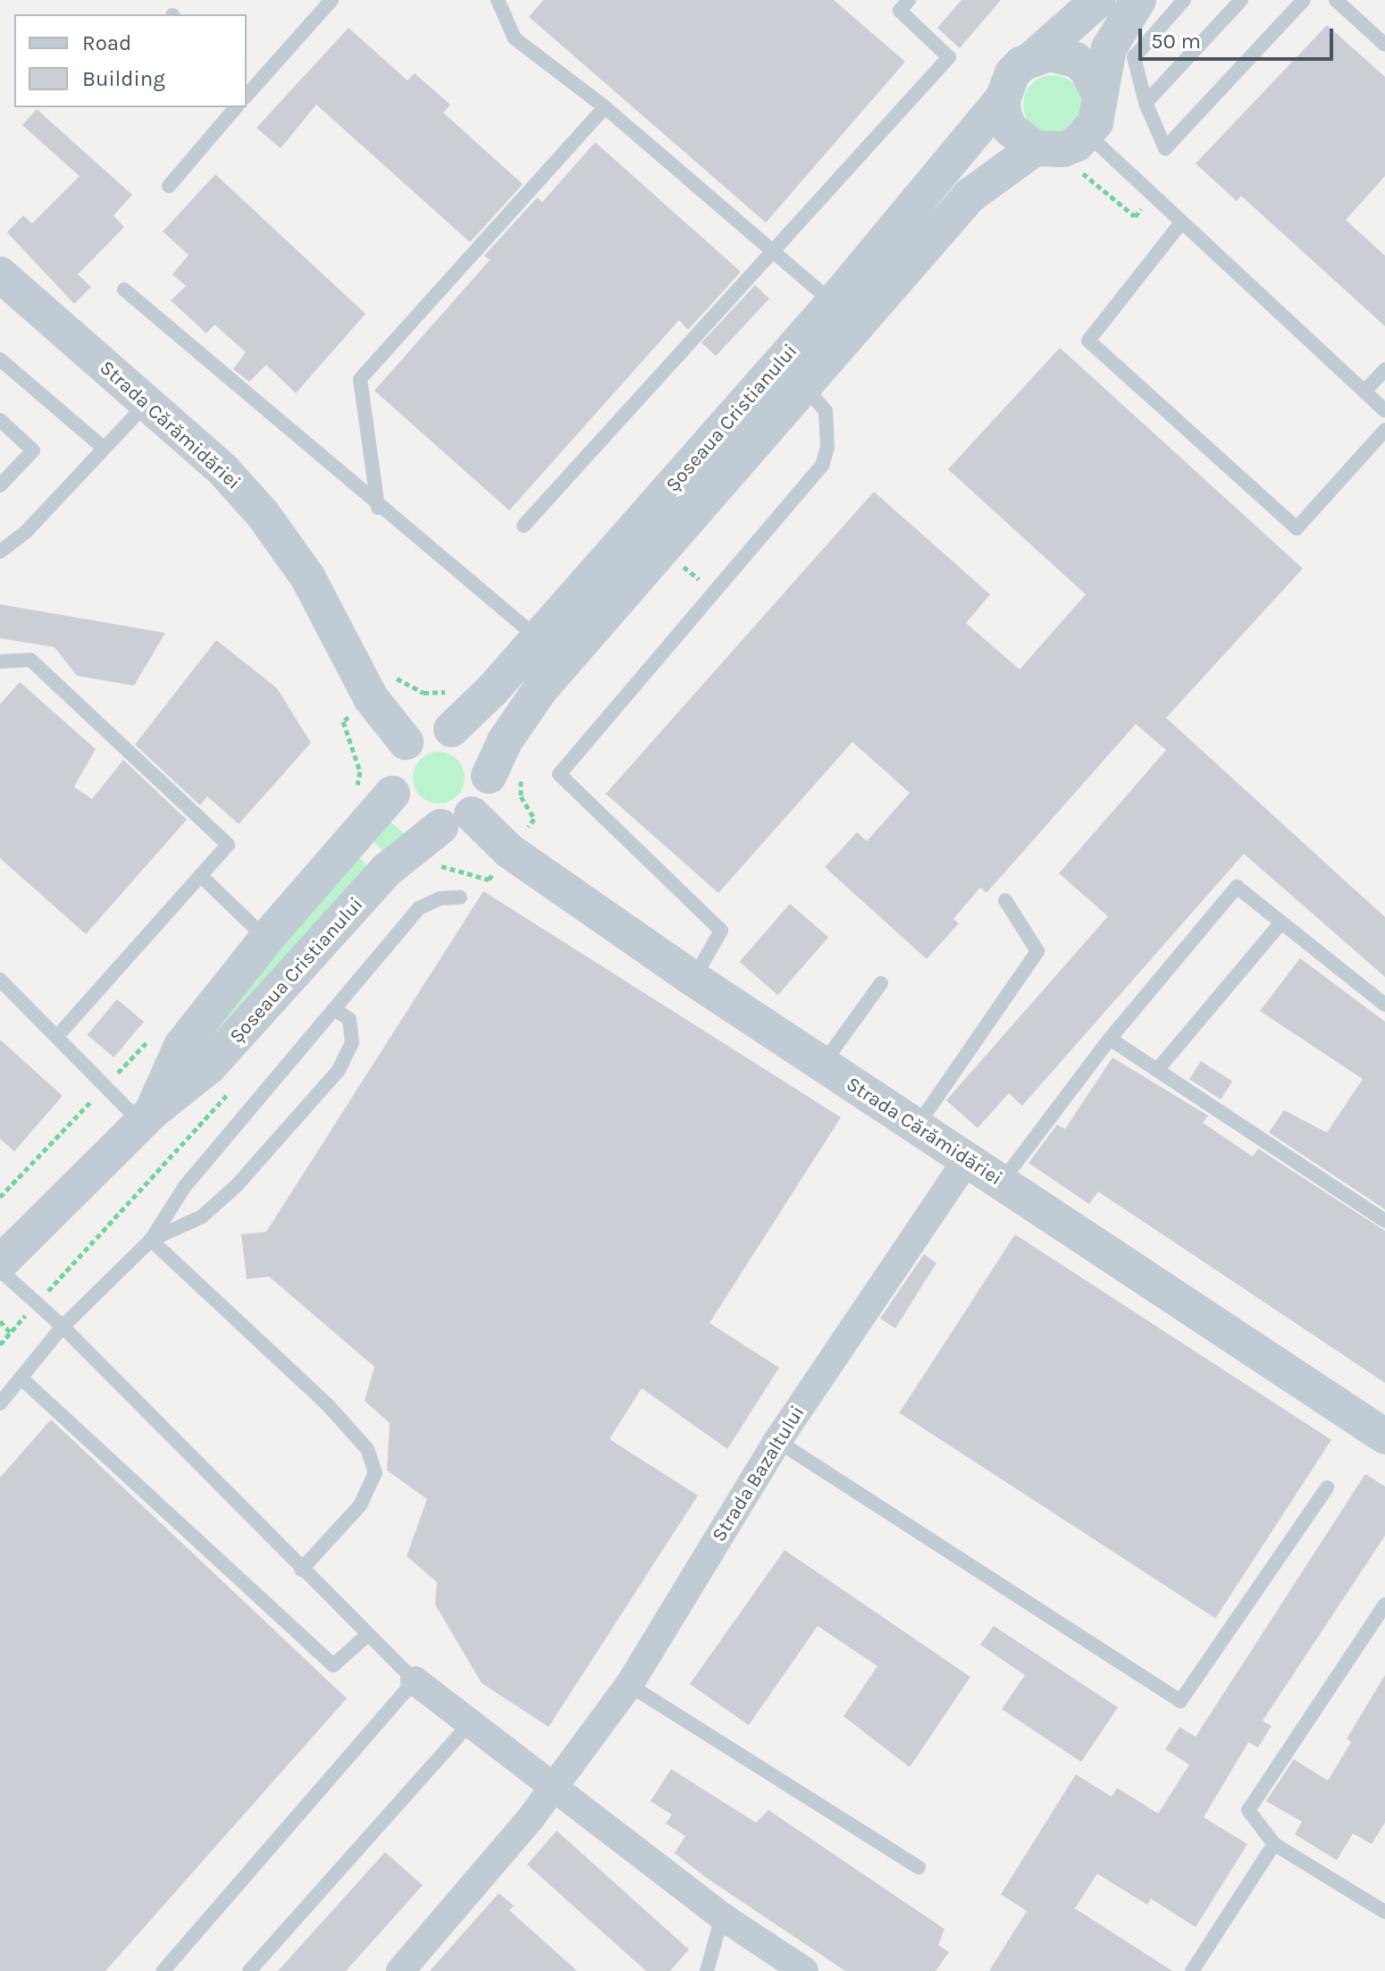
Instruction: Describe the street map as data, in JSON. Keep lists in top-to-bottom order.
{
  "streets": {
    "street": ["Șoseaua Cristianului", "Strada Cărămidăriei", "Strada Bazaltului"]
  },
  "crossings": [
    ["Șoseaua Cristianului", "Strada Cărămidăriei"],
    ["Strada Cărămidăriei", "Strada Bazaltului"]
  ],
  "legend": ["Road", "Building"],
  "scale_bar": "50 m"
}
